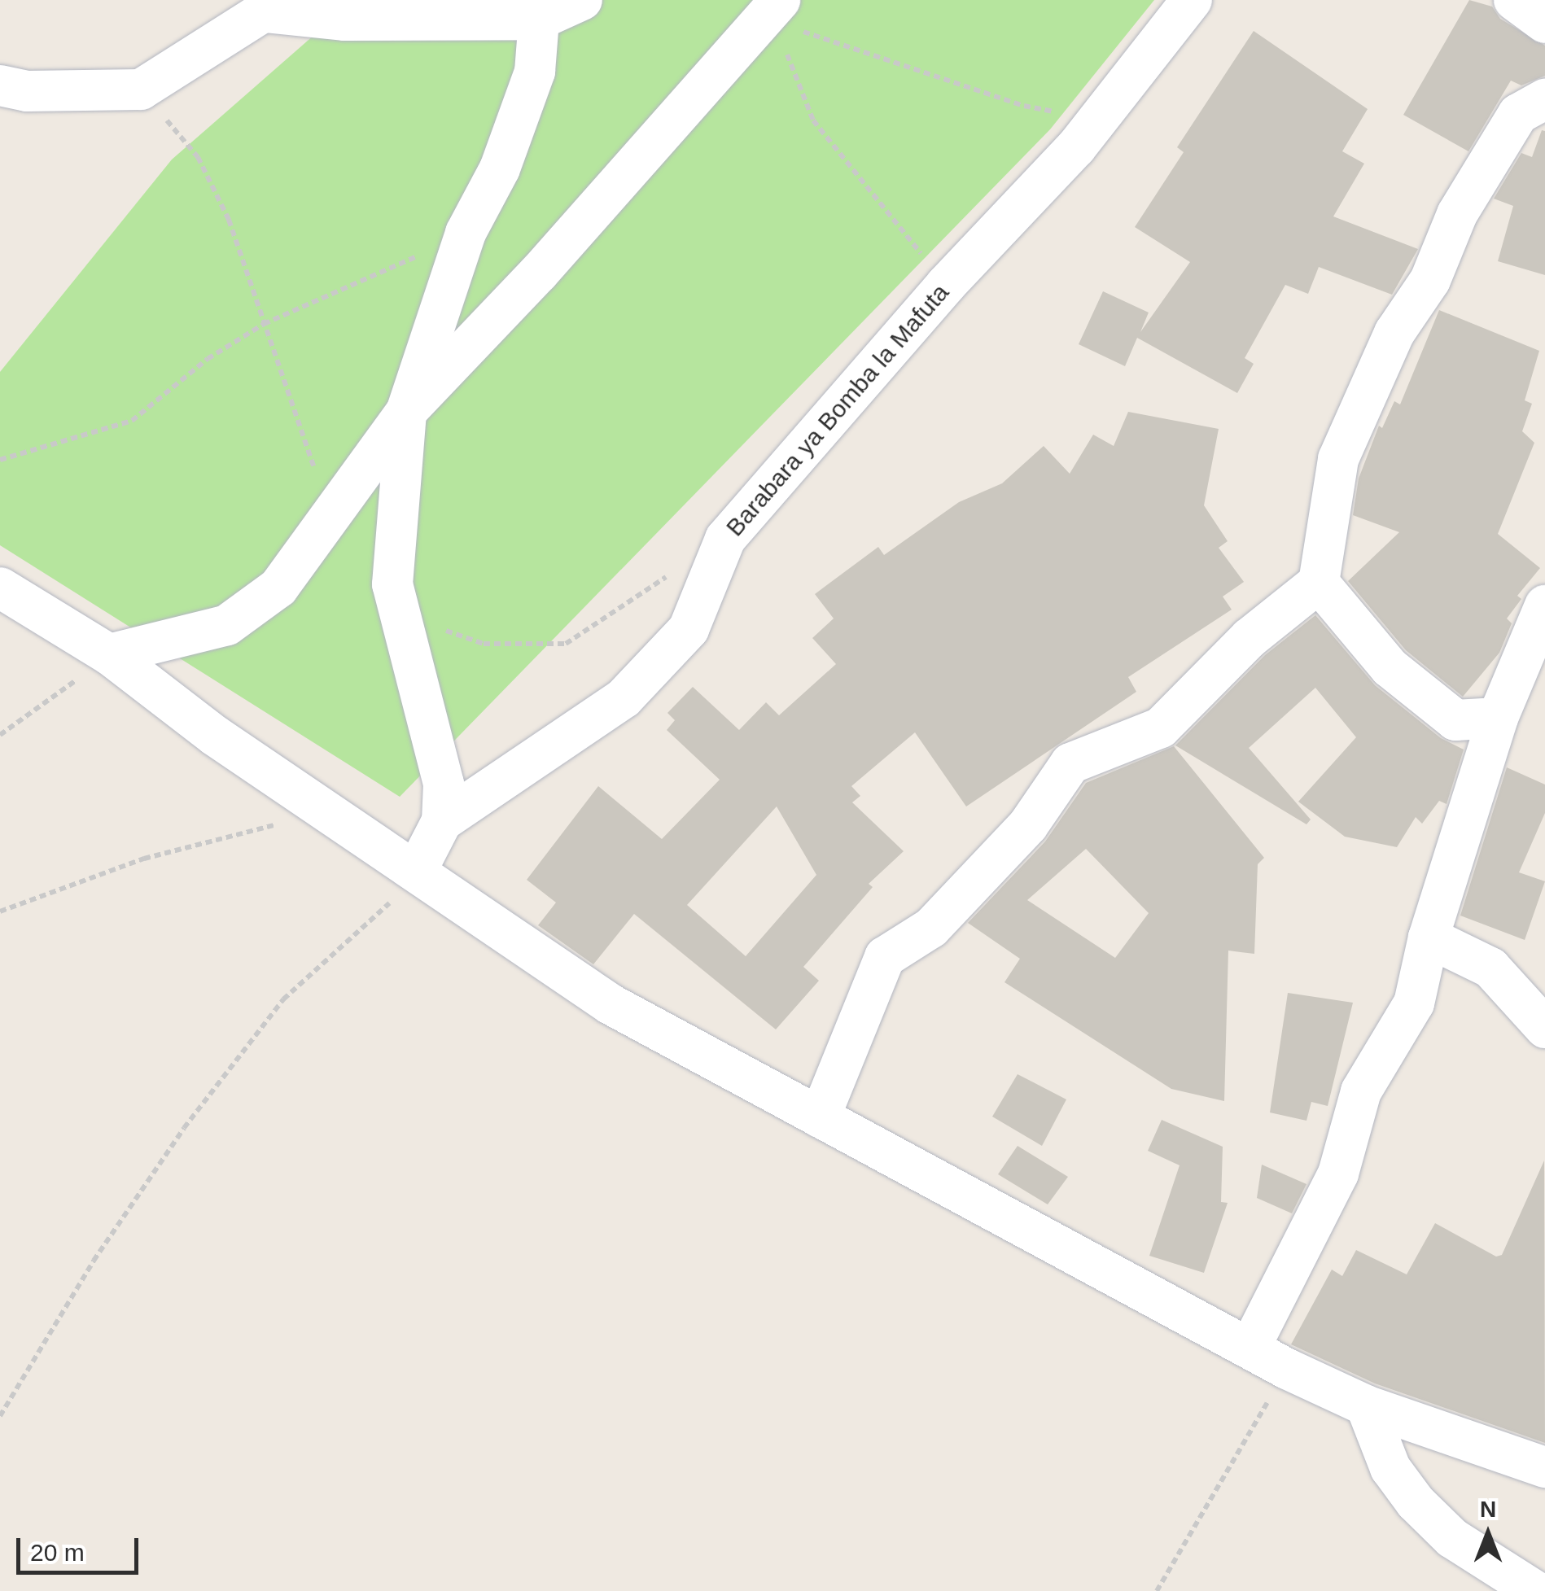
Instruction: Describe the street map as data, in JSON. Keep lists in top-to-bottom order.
{
  "streets": {
    "street": ["Barabara ya Bomba la Mafuta"]
  },
  "scale_bar": "20 m",
  "north": "top"
}
